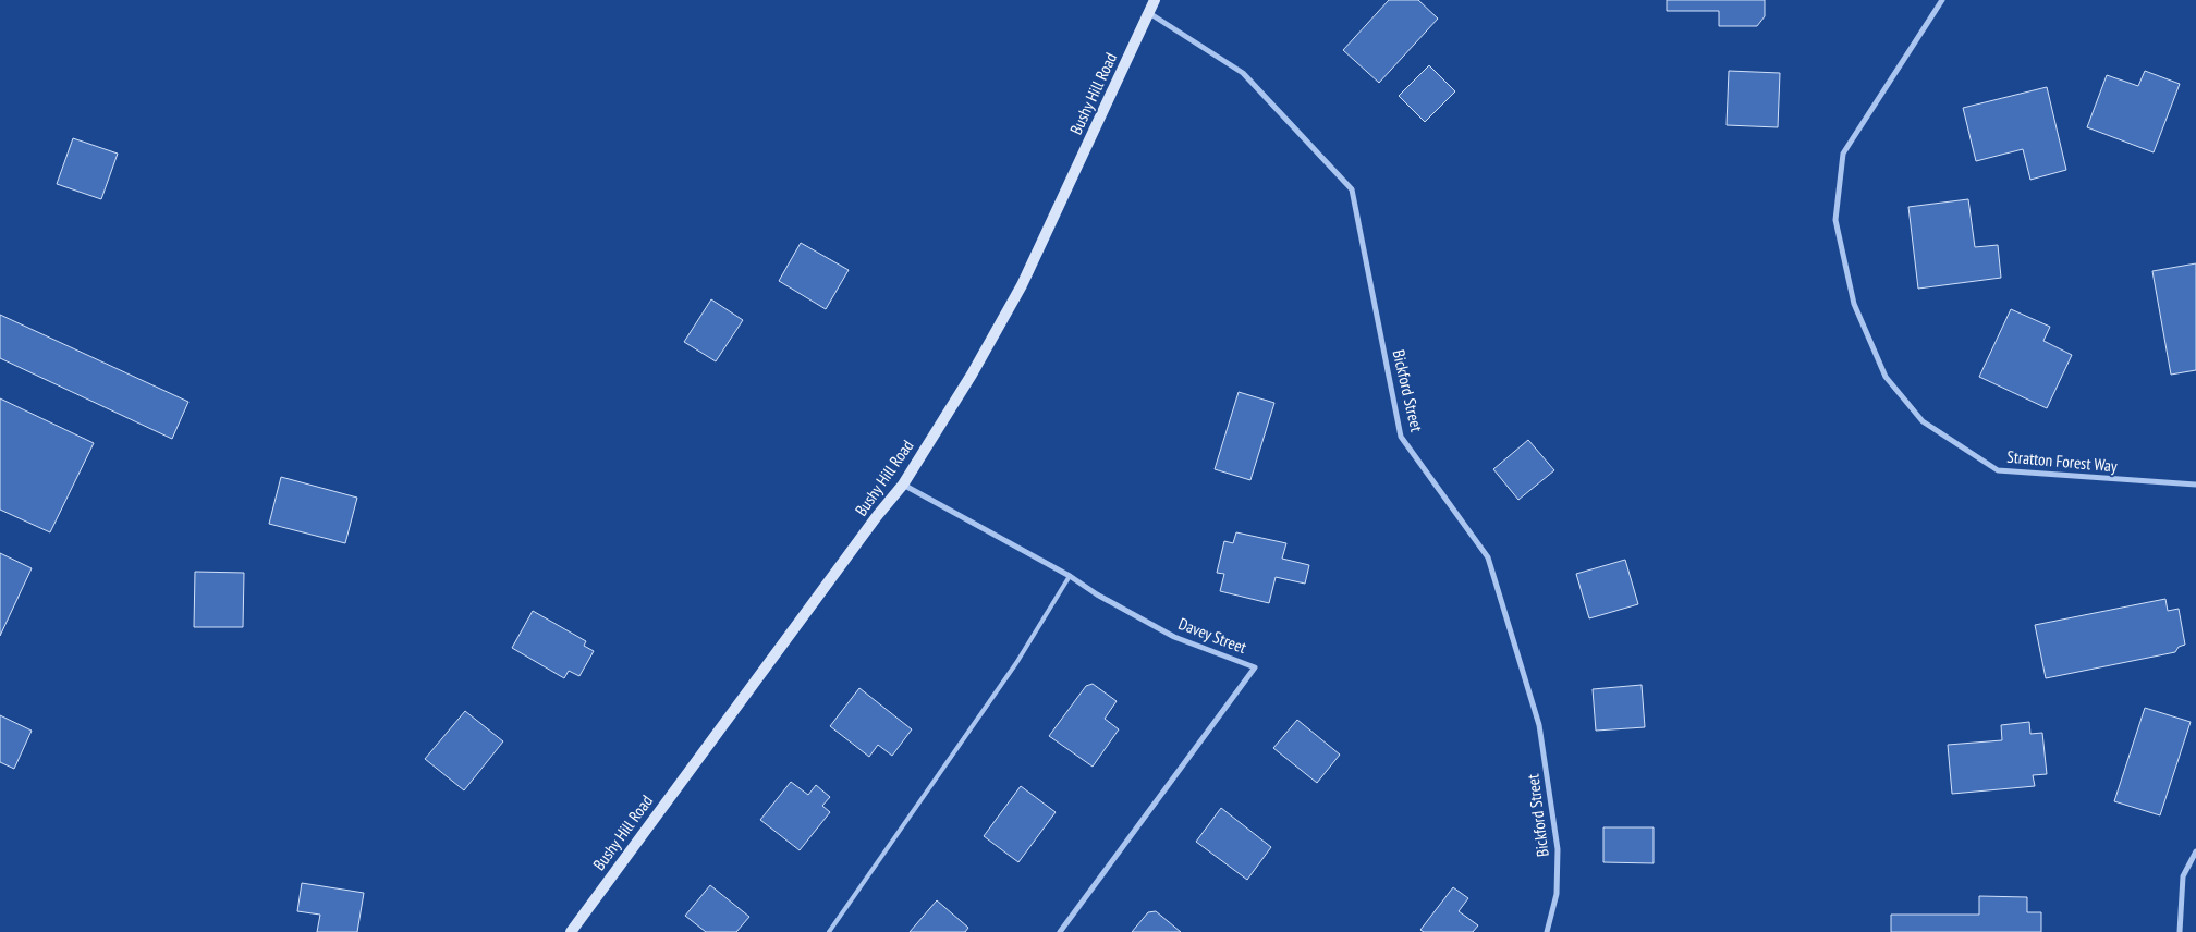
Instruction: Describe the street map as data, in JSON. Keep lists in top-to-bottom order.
{
  "streets": {
    "main road": ["Bushy Hill Road"],
    "street": ["Bickford Street", "Stratton Forest Way", "Davey Street"]
  },
  "crossings": [
    ["Bushy Hill Road", "Bickford Street"],
    ["Bushy Hill Road", "Davey Street"]
  ]
}
